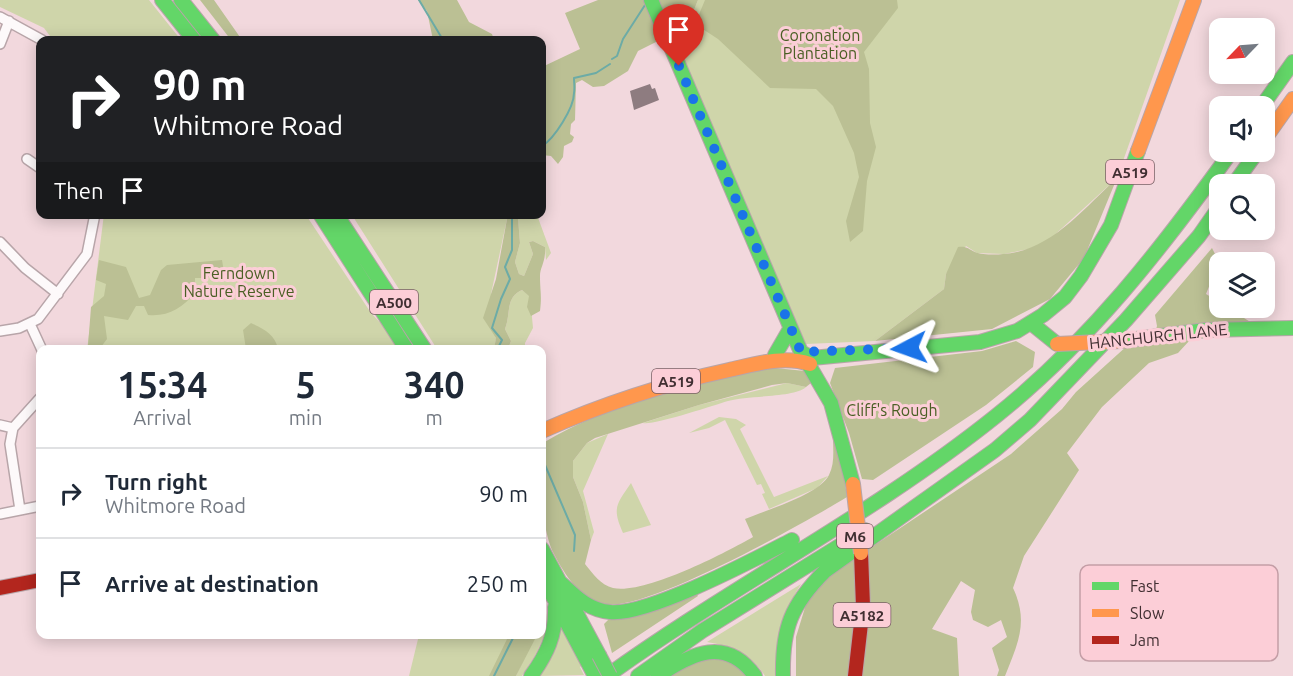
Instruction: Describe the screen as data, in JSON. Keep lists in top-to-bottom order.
{
  "streets": {
    "main road": [
      "A519",
      "A500",
      "HANCHURCH LANE",
      "M6",
      "A5182"
    ]
  },
  "crossings": [
    ["A519", "HANCHURCH LANE"],
    ["A519", "A5182"]
  ],
  "parks": ["Coronation Plantation", "Ferndown Nature Reserve", "Cliff's Rough"],
  "legend": ["Fast", "Slow", "Jam"],
  "north": "bottom left",
  "page": {
    "turn": ["90 m", "Whitmore Road"],
    "then": "Then",
    "eta": [
      "15:34",
      "Arrival",
      "5",
      "min",
      "340",
      "m"
    ],
    "list": [
      {
        "name": "Turn right",
        "note": "Whitmore Road",
        "value": "90 m"
      },
      {
        "name": "Arrive at destination",
        "value": "250 m"
      }
    ]
  }
}
